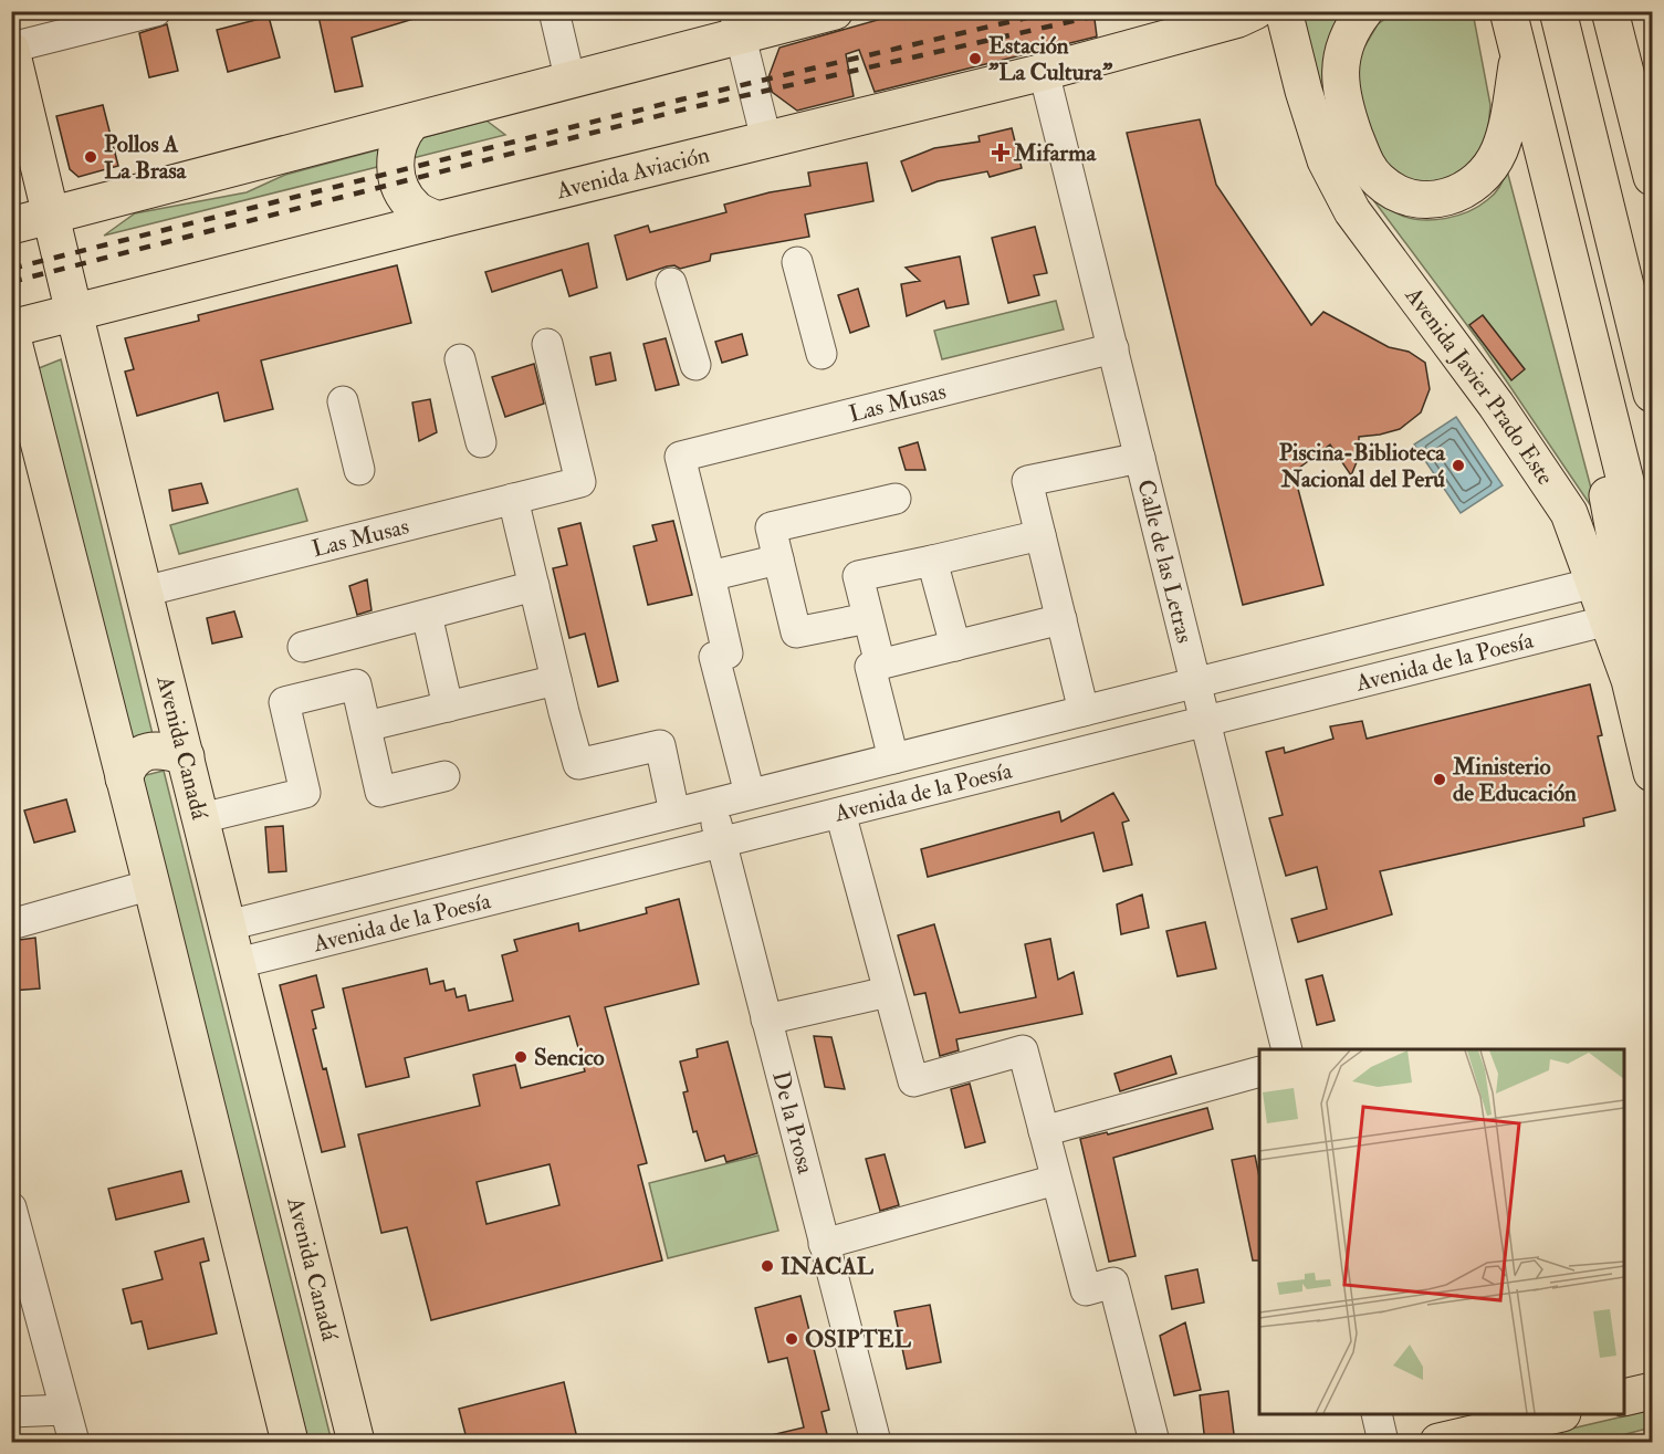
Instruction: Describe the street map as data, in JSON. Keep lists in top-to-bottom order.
{
  "streets": {
    "main road": ["Avenida Aviación", "Avenida Javier Prado Este", "Avenida Canadá"],
    "street": [
      "Las Musas",
      "Calle de las Letras",
      "Avenida de la Poesía",
      "De la Prosa"
    ]
  },
  "crossings": [
    ["Avenida Aviación", "Calle de las Letras"],
    ["Avenida Aviación", "Avenida Canadá"],
    ["Avenida Javier Prado Este", "Avenida de la Poesía"],
    ["Las Musas", "Calle de las Letras"],
    ["Las Musas", "Avenida Canadá"],
    ["Calle de las Letras", "Avenida de la Poesía"],
    ["Avenida de la Poesía", "Avenida Canadá"],
    ["Avenida de la Poesía", "De la Prosa"]
  ],
  "places": {
    "other": [
      "Estación \"La Cultura\"",
      "Pollos A La Brasa",
      "Piscina-Biblioteca Nacional del Perú",
      "Ministerio de Educación",
      "Sencico",
      "INACAL",
      "OSIPTEL"
    ],
    "health": ["Mifarma"]
  }
}
